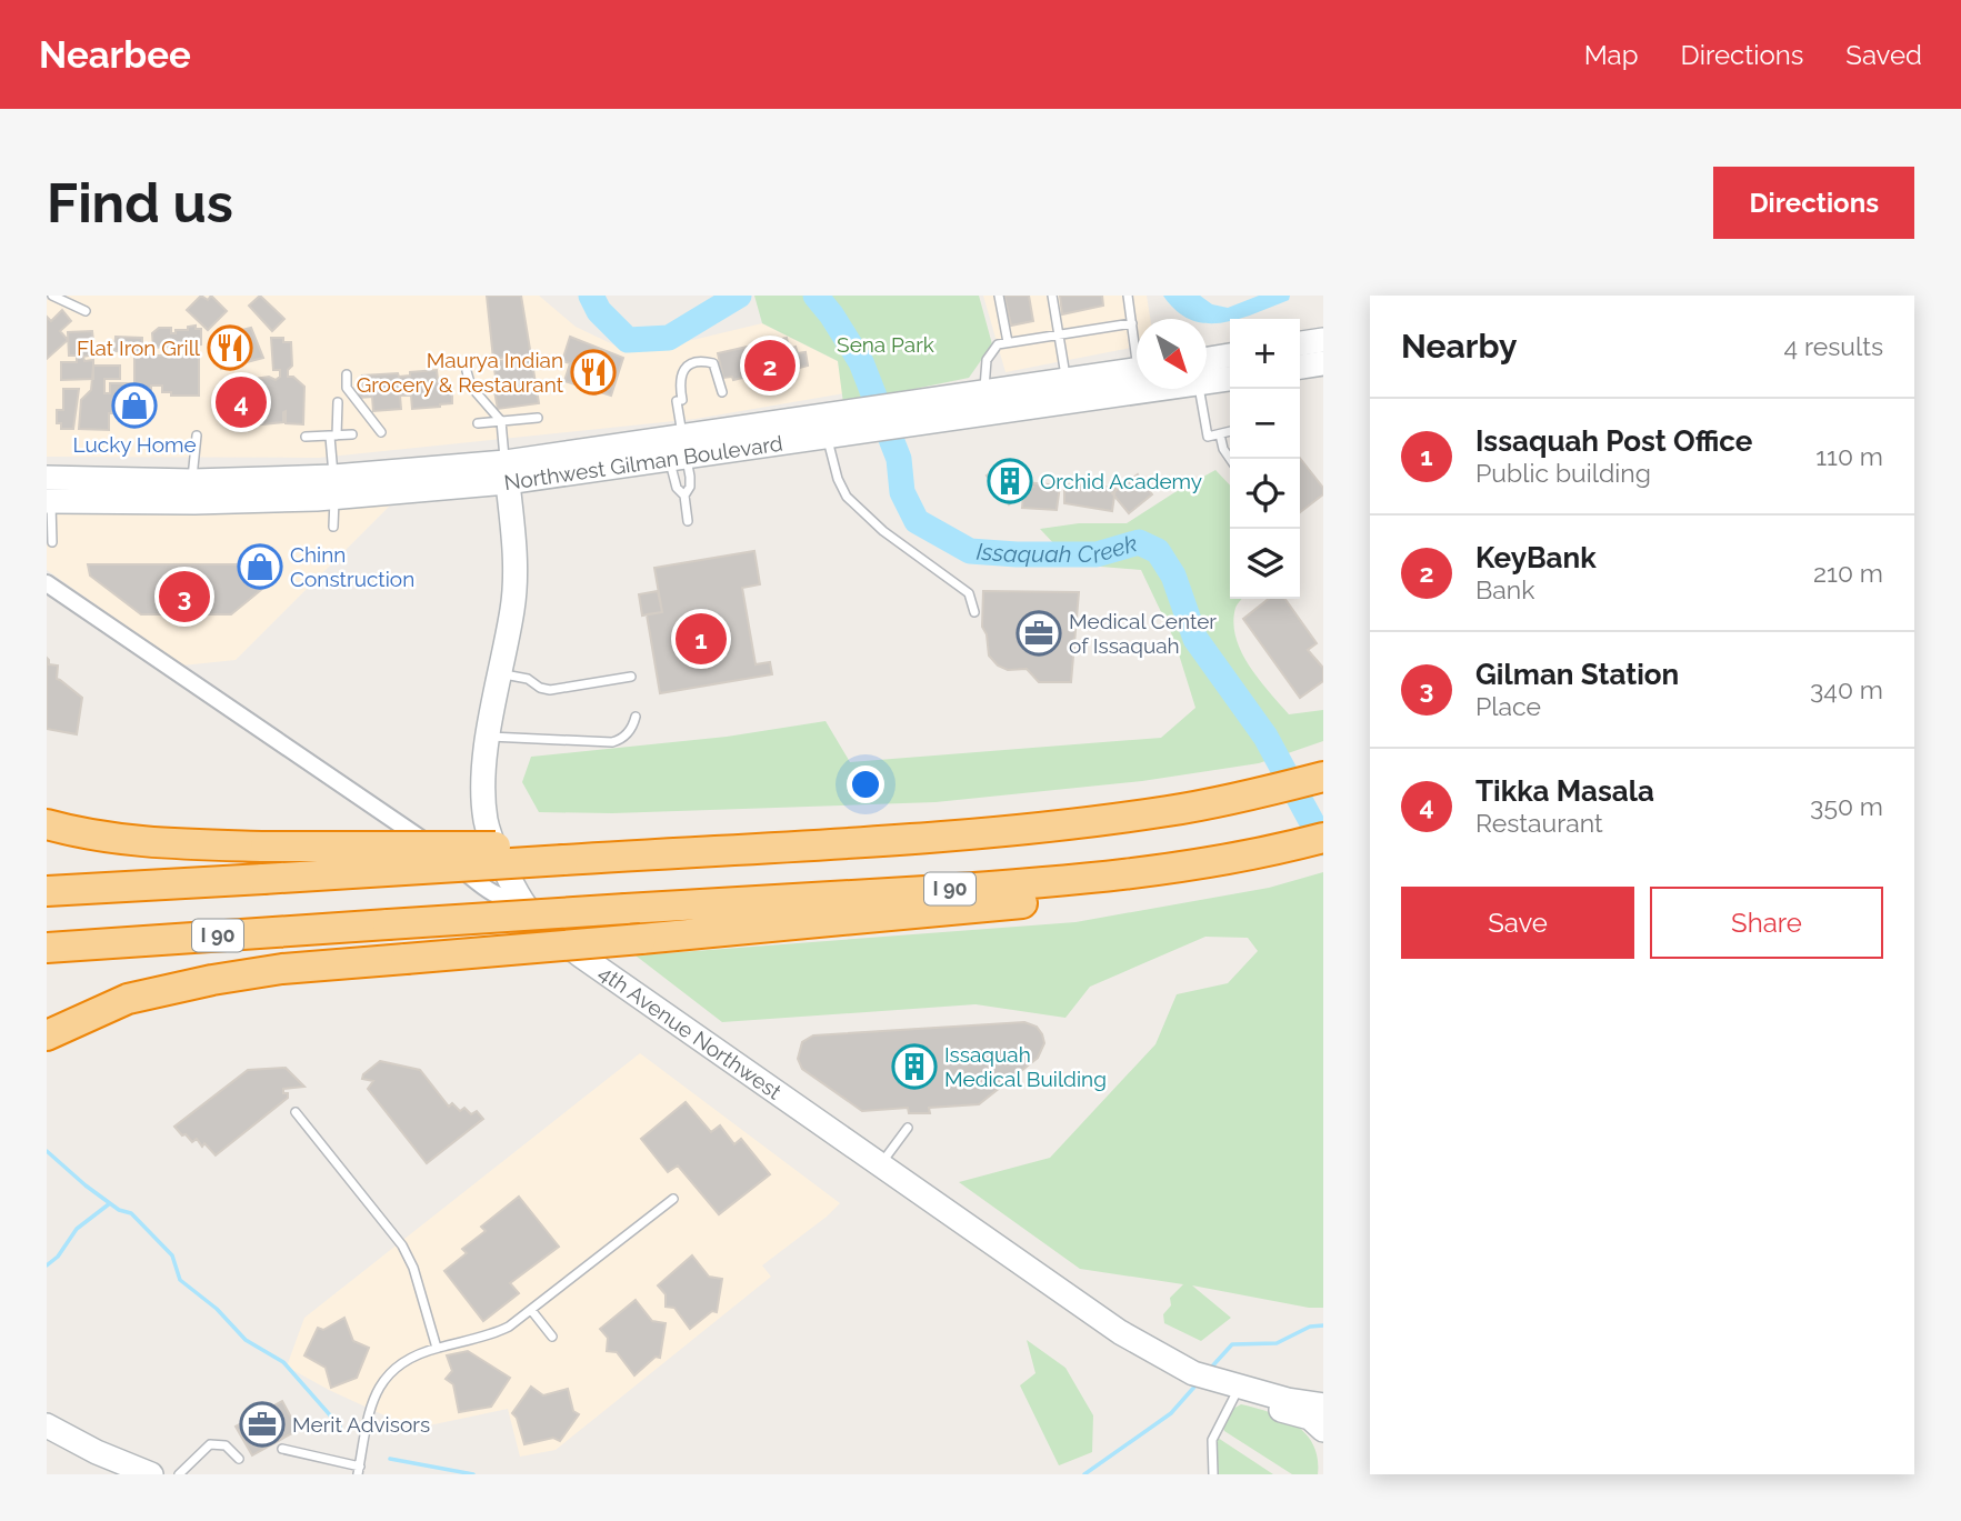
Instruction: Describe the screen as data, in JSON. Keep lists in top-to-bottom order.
{
  "streets": {
    "highway": ["I 90"],
    "street": ["Northwest Gilman Boulevard", "4th Avenue Northwest"]
  },
  "crossings": [
    ["Northwest Gilman Boulevard", "4th Avenue Northwest"]
  ],
  "water": ["Issaquah Creek"],
  "parks": ["Sena Park"],
  "places": {
    "restaurant": ["Flat Iron Grill", "Maurya Indian Grocery & Restaurant"],
    "shop": ["Lucky Home", "Chinn Construction"],
    "building": ["Orchid Academy", "Issaquah Medical Building"],
    "office": ["Medical Center of Issaquah", "Merit Advisors"]
  },
  "north": "bottom right",
  "page": {
    "header": "Nearbee",
    "nav": ["Map", "Directions", "Saved"],
    "buttons": [
      "Directions",
      ["Save", "Share"]
    ],
    "title": "Find us",
    "heading": ["Nearby", "4 results"],
    "map_buttons": ["+", "−"],
    "pins": [
      "2",
      "4",
      "3",
      "1"
    ],
    "list": [
      {
        "mark": "1",
        "name": "Issaquah Post Office",
        "note": "Public building",
        "value": "110 m"
      },
      {
        "mark": "2",
        "name": "KeyBank",
        "note": "Bank",
        "value": "210 m"
      },
      {
        "mark": "3",
        "name": "Gilman Station",
        "note": "Place",
        "value": "340 m"
      },
      {
        "mark": "4",
        "name": "Tikka Masala",
        "note": "Restaurant",
        "value": "350 m"
      }
    ]
  }
}
